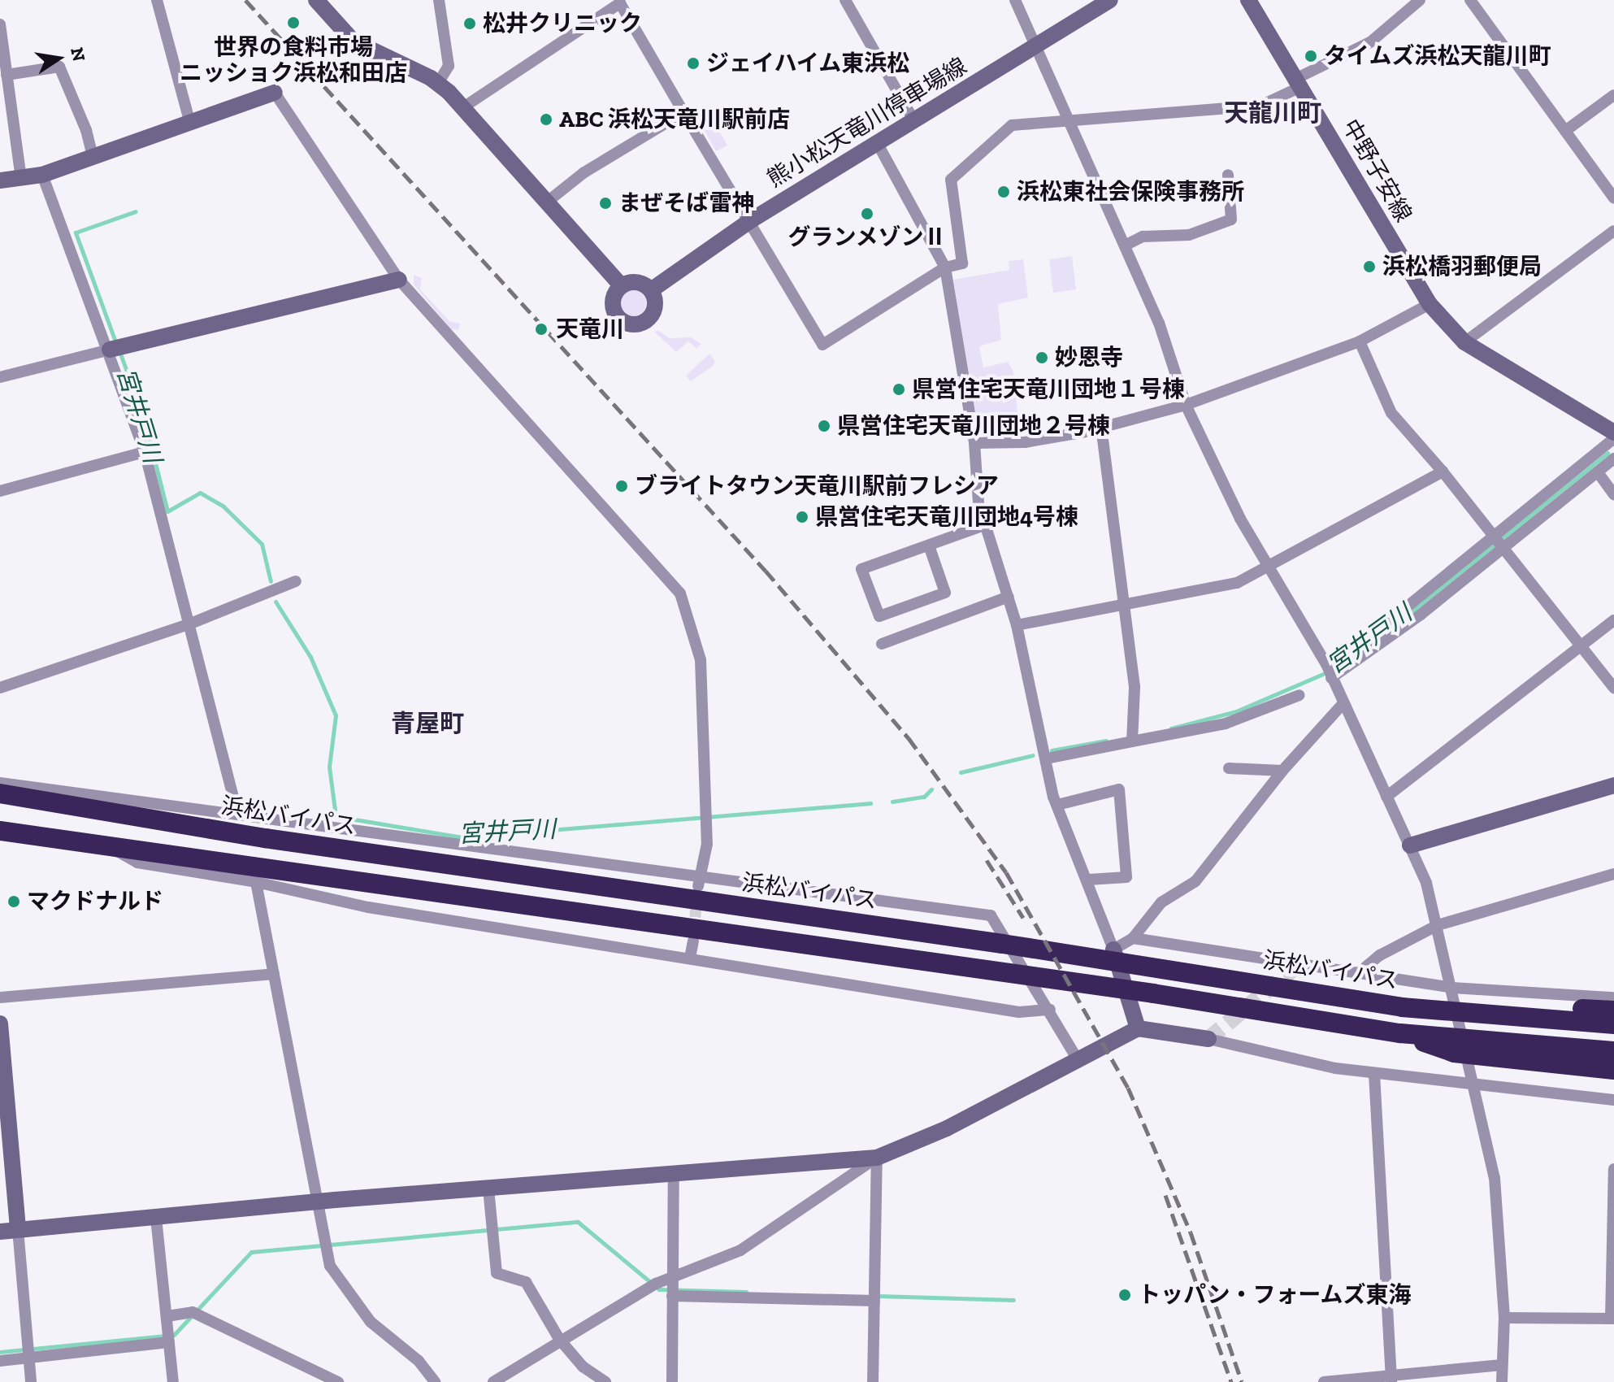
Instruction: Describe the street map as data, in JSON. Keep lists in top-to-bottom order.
{
  "streets": {
    "highway": ["浜松バイパス"],
    "street": ["熊小松天竜川停車場線", "中野子安線"]
  },
  "districts": ["天龍川町", "青屋町"],
  "water": ["宮井戸川"],
  "places": [
    "世界の食料市場 ニッショク浜松和田店",
    "松井クリニック",
    "タイムズ浜松天龍川町",
    "ジェイハイム東浜松",
    "ABC 浜松天竜川駅前店",
    "浜松東社会保険事務所",
    "まぜそば雷神",
    "グランメゾンⅡ",
    "浜松橋羽郵便局",
    "天竜川",
    "妙恩寺",
    "県営住宅天竜川団地１号棟",
    "県営住宅天竜川団地２号棟",
    "ブライトタウン天竜川駅前フレシア",
    "県営住宅天竜川団地4号棟",
    "マクドナルド",
    "トッパン・フォームズ東海"
  ],
  "north": "right"
}
